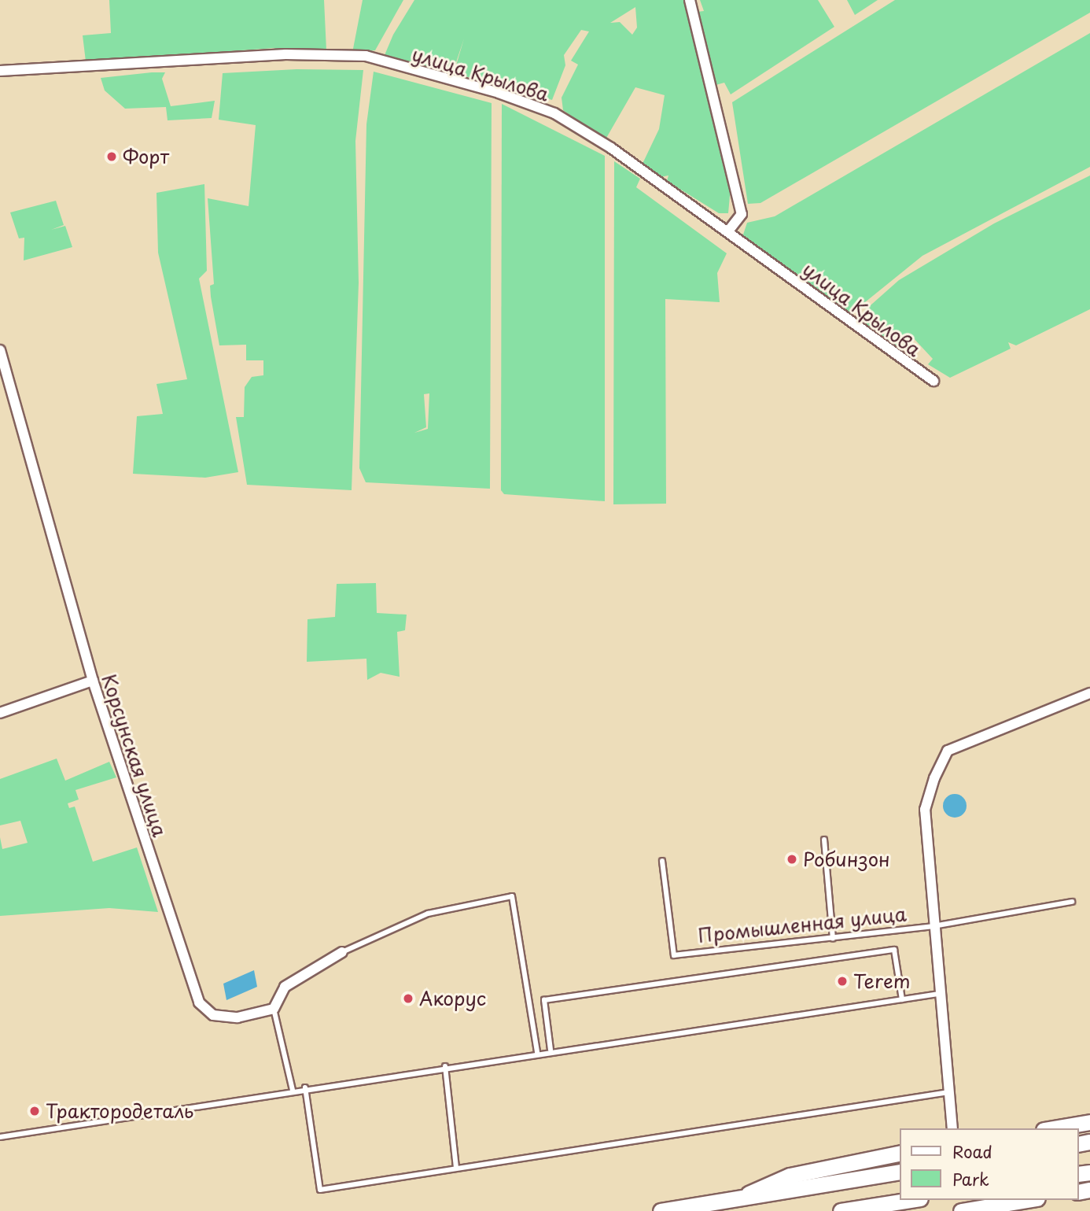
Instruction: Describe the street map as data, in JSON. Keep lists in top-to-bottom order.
{
  "streets": {
    "street": ["улица Крылова", "Корсунская улица", "Промышленная улица"]
  },
  "places": [
    "Форт",
    "Робинзон",
    "Terem",
    "Акорус",
    "Трактородеталь"
  ],
  "legend": ["Road", "Park"]
}
